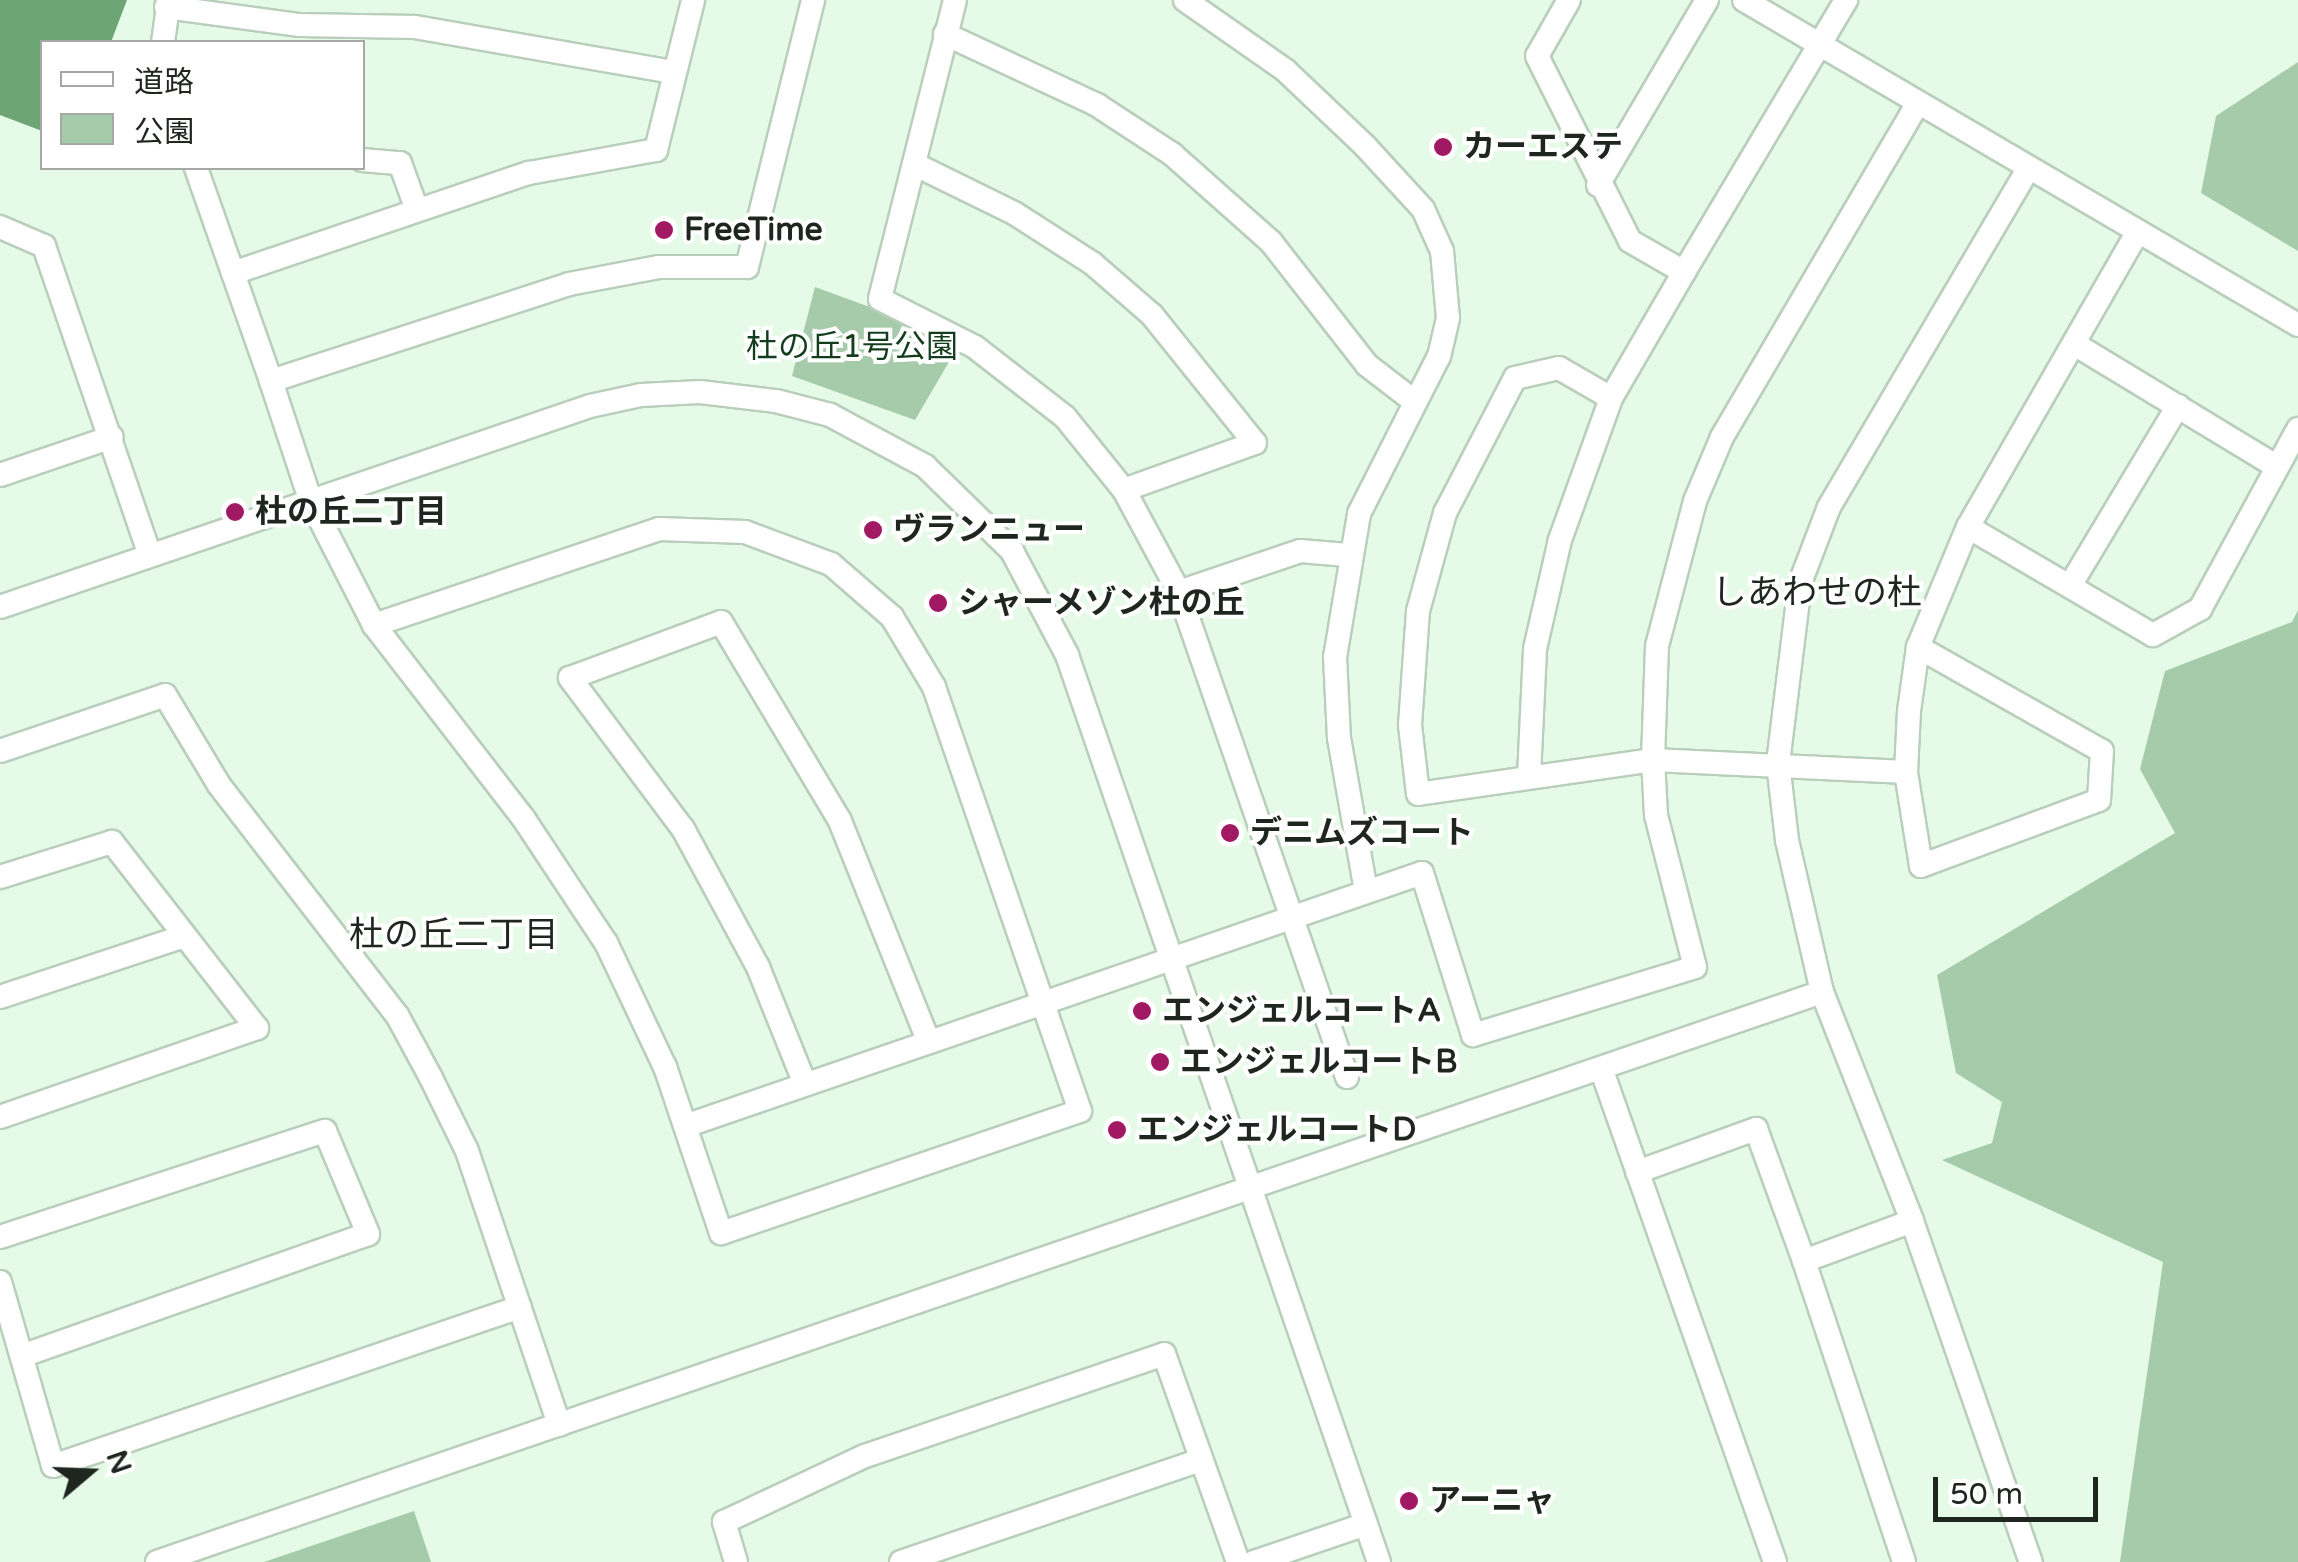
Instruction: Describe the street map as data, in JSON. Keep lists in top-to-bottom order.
{
  "districts": ["しあわせの杜", "杜の丘二丁目"],
  "parks": ["杜の丘1号公園"],
  "places": [
    "カーエステ",
    "FreeTime",
    "杜の丘二丁目",
    "ヴランニュー",
    "シャーメゾン杜の丘",
    "デニムズコート",
    "エンジェルコートA",
    "エンジェルコートB",
    "エンジェルコートD",
    "アーニャ"
  ],
  "legend": ["道路", "公園"],
  "scale_bar": "50 m",
  "north": "right"
}
